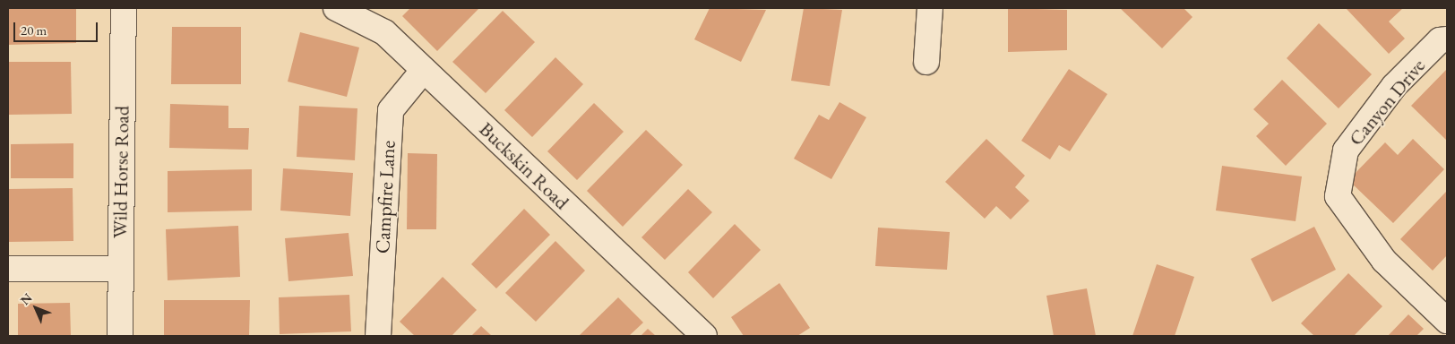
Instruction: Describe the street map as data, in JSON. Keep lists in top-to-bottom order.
{
  "streets": {
    "street": [
      "Canyon Drive",
      "Buckskin Road",
      "Wild Horse Road",
      "Campfire Lane"
    ]
  },
  "crossings": [
    ["Buckskin Road", "Campfire Lane"]
  ],
  "scale_bar": "20 m",
  "north": "top left"
}
